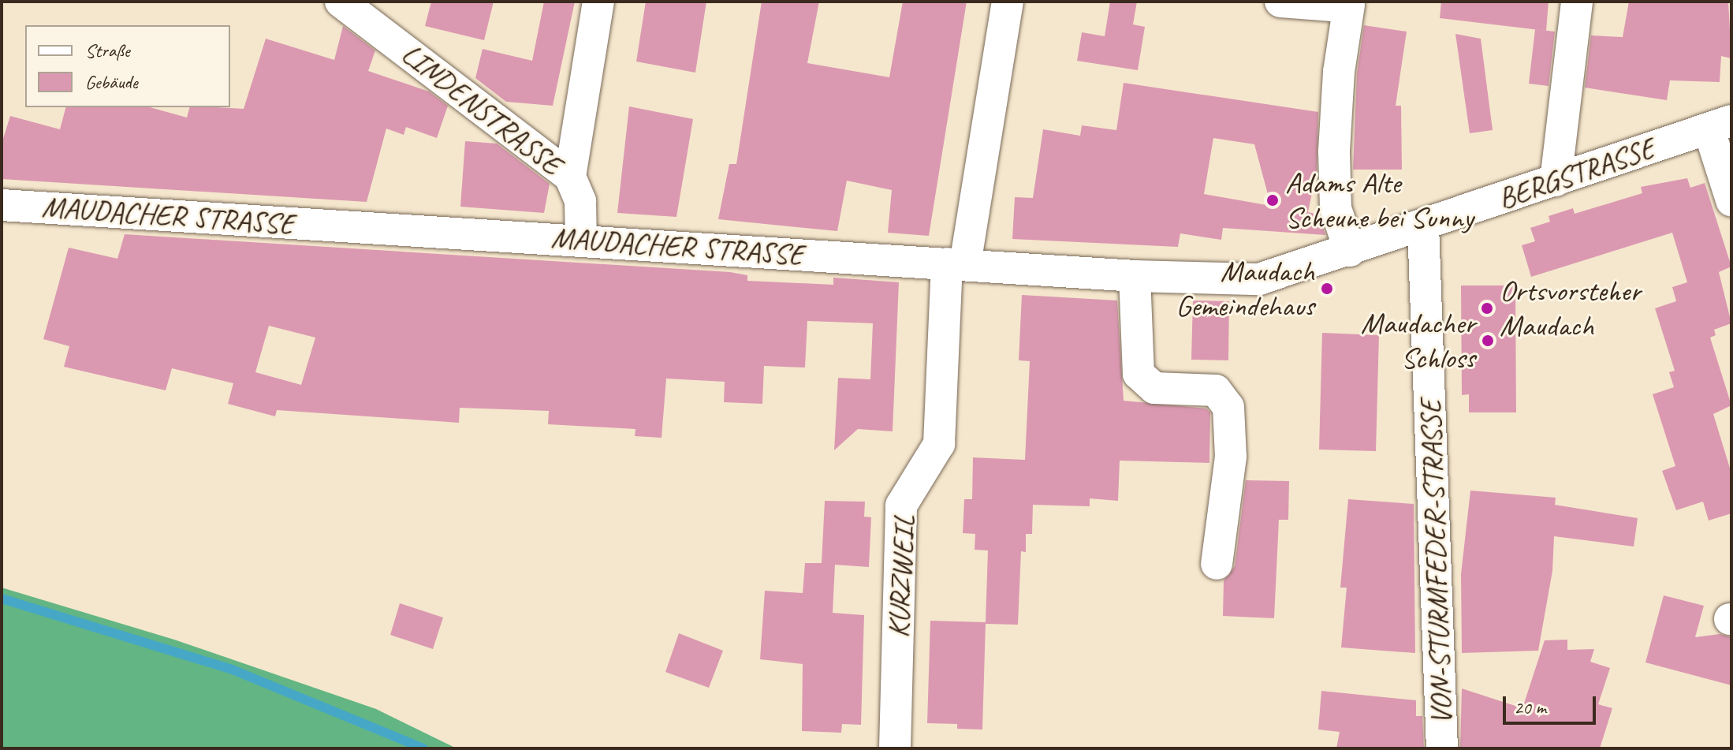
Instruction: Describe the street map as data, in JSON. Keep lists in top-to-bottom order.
{
  "streets": {
    "street": [
      "LINDENSTRASSE",
      "BERGSTRASSE",
      "MAUDACHER STRASSE",
      "VON-STURMFEDER-STRASSE",
      "KURZWEIL"
    ]
  },
  "crossings": [
    ["LINDENSTRASSE", "MAUDACHER STRASSE"],
    ["BERGSTRASSE", "MAUDACHER STRASSE"],
    ["BERGSTRASSE", "VON-STURMFEDER-STRASSE"],
    ["MAUDACHER STRASSE", "KURZWEIL"]
  ],
  "places": [
    "Adams Alte Scheune bei Sunny",
    "Maudach Gemeindehaus",
    "Ortsvorsteher Maudach",
    "Maudacher Schloss"
  ],
  "legend": ["Straße", "Gebäude"],
  "scale_bar": "20 m"
}
